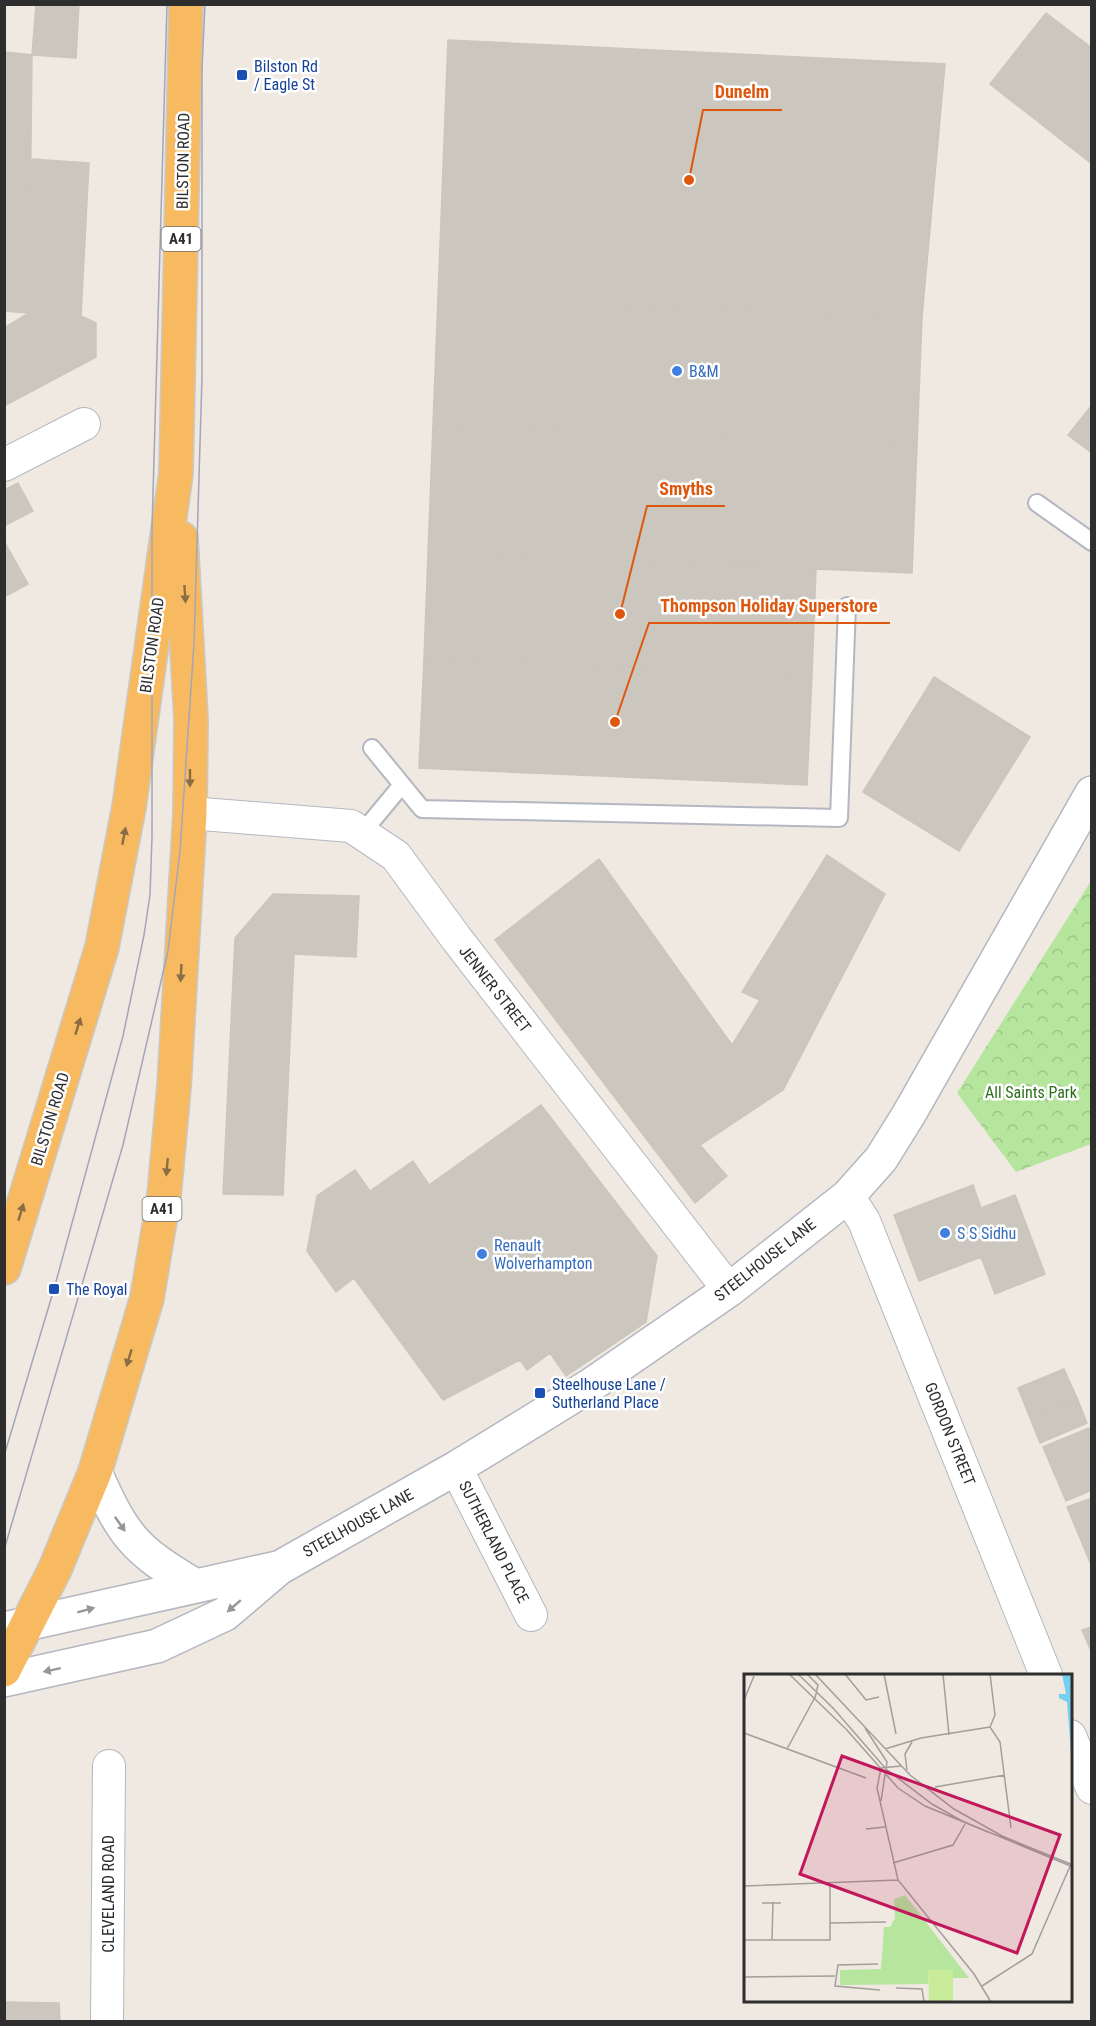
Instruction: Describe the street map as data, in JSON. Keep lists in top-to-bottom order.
{
  "streets": {
    "highway": ["BILSTON ROAD", "A41"],
    "street": [
      "JENNER STREET",
      "STEELHOUSE LANE",
      "GORDON STREET",
      "SUTHERLAND PLACE",
      "CLEVELAND ROAD"
    ]
  },
  "crossings": [
    ["BILSTON ROAD", "A41"],
    ["A41", "JENNER STREET"],
    ["A41", "STEELHOUSE LANE"],
    ["JENNER STREET", "STEELHOUSE LANE"],
    ["STEELHOUSE LANE", "GORDON STREET"],
    ["STEELHOUSE LANE", "SUTHERLAND PLACE"]
  ],
  "parks": ["All Saints Park"],
  "places": {
    "transit": ["Bilston Rd / Eagle St", "The Royal", "Steelhouse Lane / Sutherland Place"],
    "other": [
      "Dunelm",
      "B&M",
      "Smyths",
      "Thompson Holiday Superstore",
      "S S Sidhu",
      "Renault Wolverhampton"
    ]
  }
}
